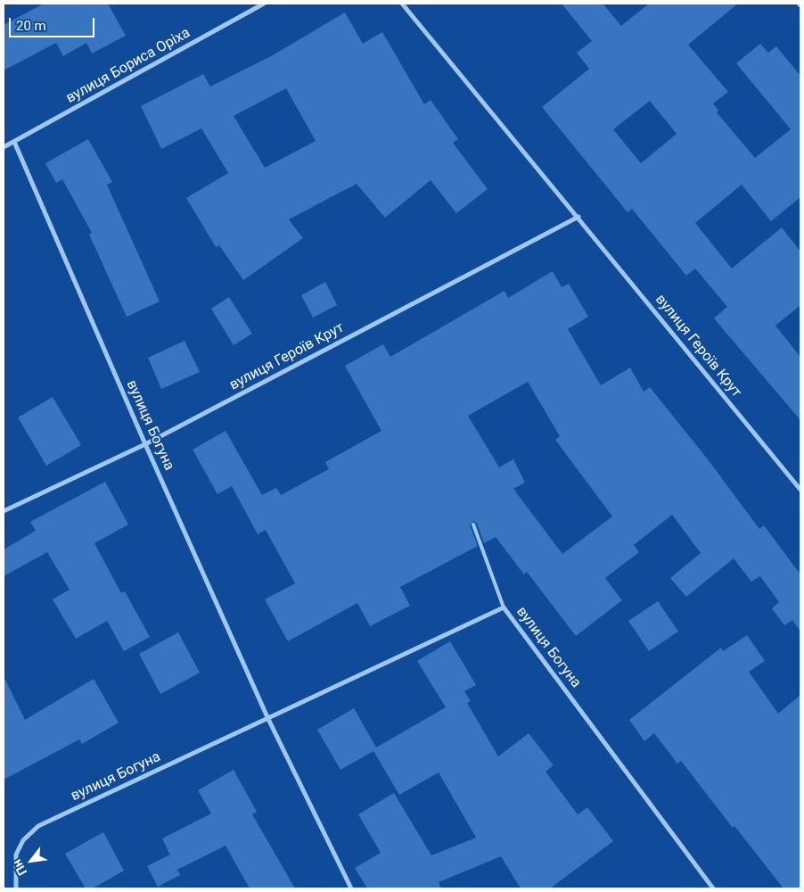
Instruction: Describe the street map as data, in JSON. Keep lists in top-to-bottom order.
{
  "streets": {
    "street": ["вулиця Бориса Оріха", "вулиця Героїв Крут", "вулиця Богуна"]
  },
  "crossings": [
    ["вулиця Бориса Оріха", "вулиця Богуна"],
    ["вулиця Героїв Крут", "вулиця Богуна"]
  ],
  "scale_bar": "20 m",
  "north": "bottom left"
}
